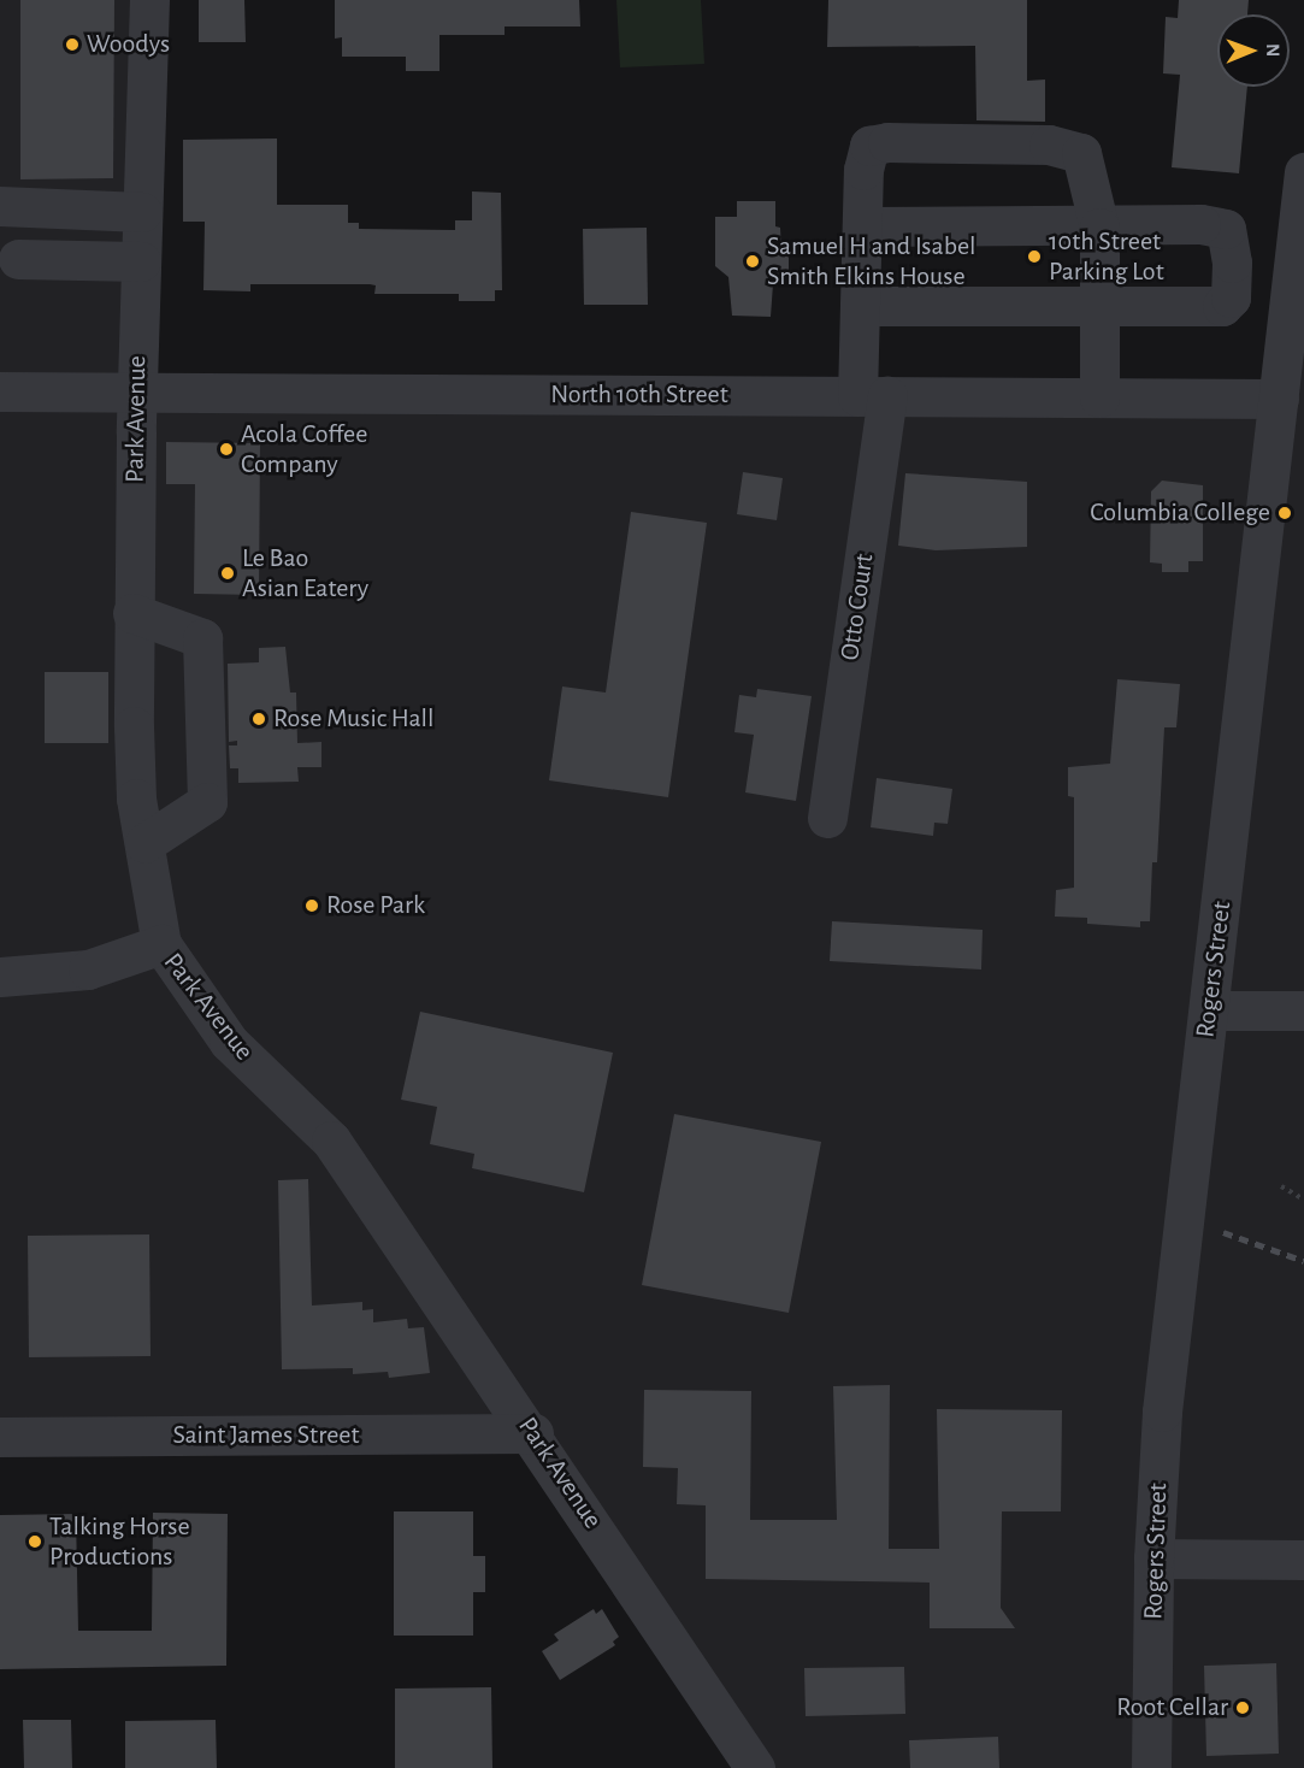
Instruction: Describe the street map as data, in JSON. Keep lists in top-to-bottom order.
{
  "streets": {
    "street": [
      "North 10th Street",
      "Park Avenue",
      "Otto Court",
      "Rogers Street",
      "Saint James Street"
    ]
  },
  "crossings": [
    ["North 10th Street", "Park Avenue"],
    ["North 10th Street", "Otto Court"],
    ["North 10th Street", "Rogers Street"],
    ["Park Avenue", "Saint James Street"]
  ],
  "places": [
    "Woodys",
    "10th Street Parking Lot",
    "Samuel H and Isabel Smith Elkins House",
    "Acola Coffee Company",
    "Columbia College",
    "Le Bao Asian Eatery",
    "Rose Music Hall",
    "Rose Park",
    "Talking Horse Productions",
    "Root Cellar"
  ],
  "north": "right"
}
